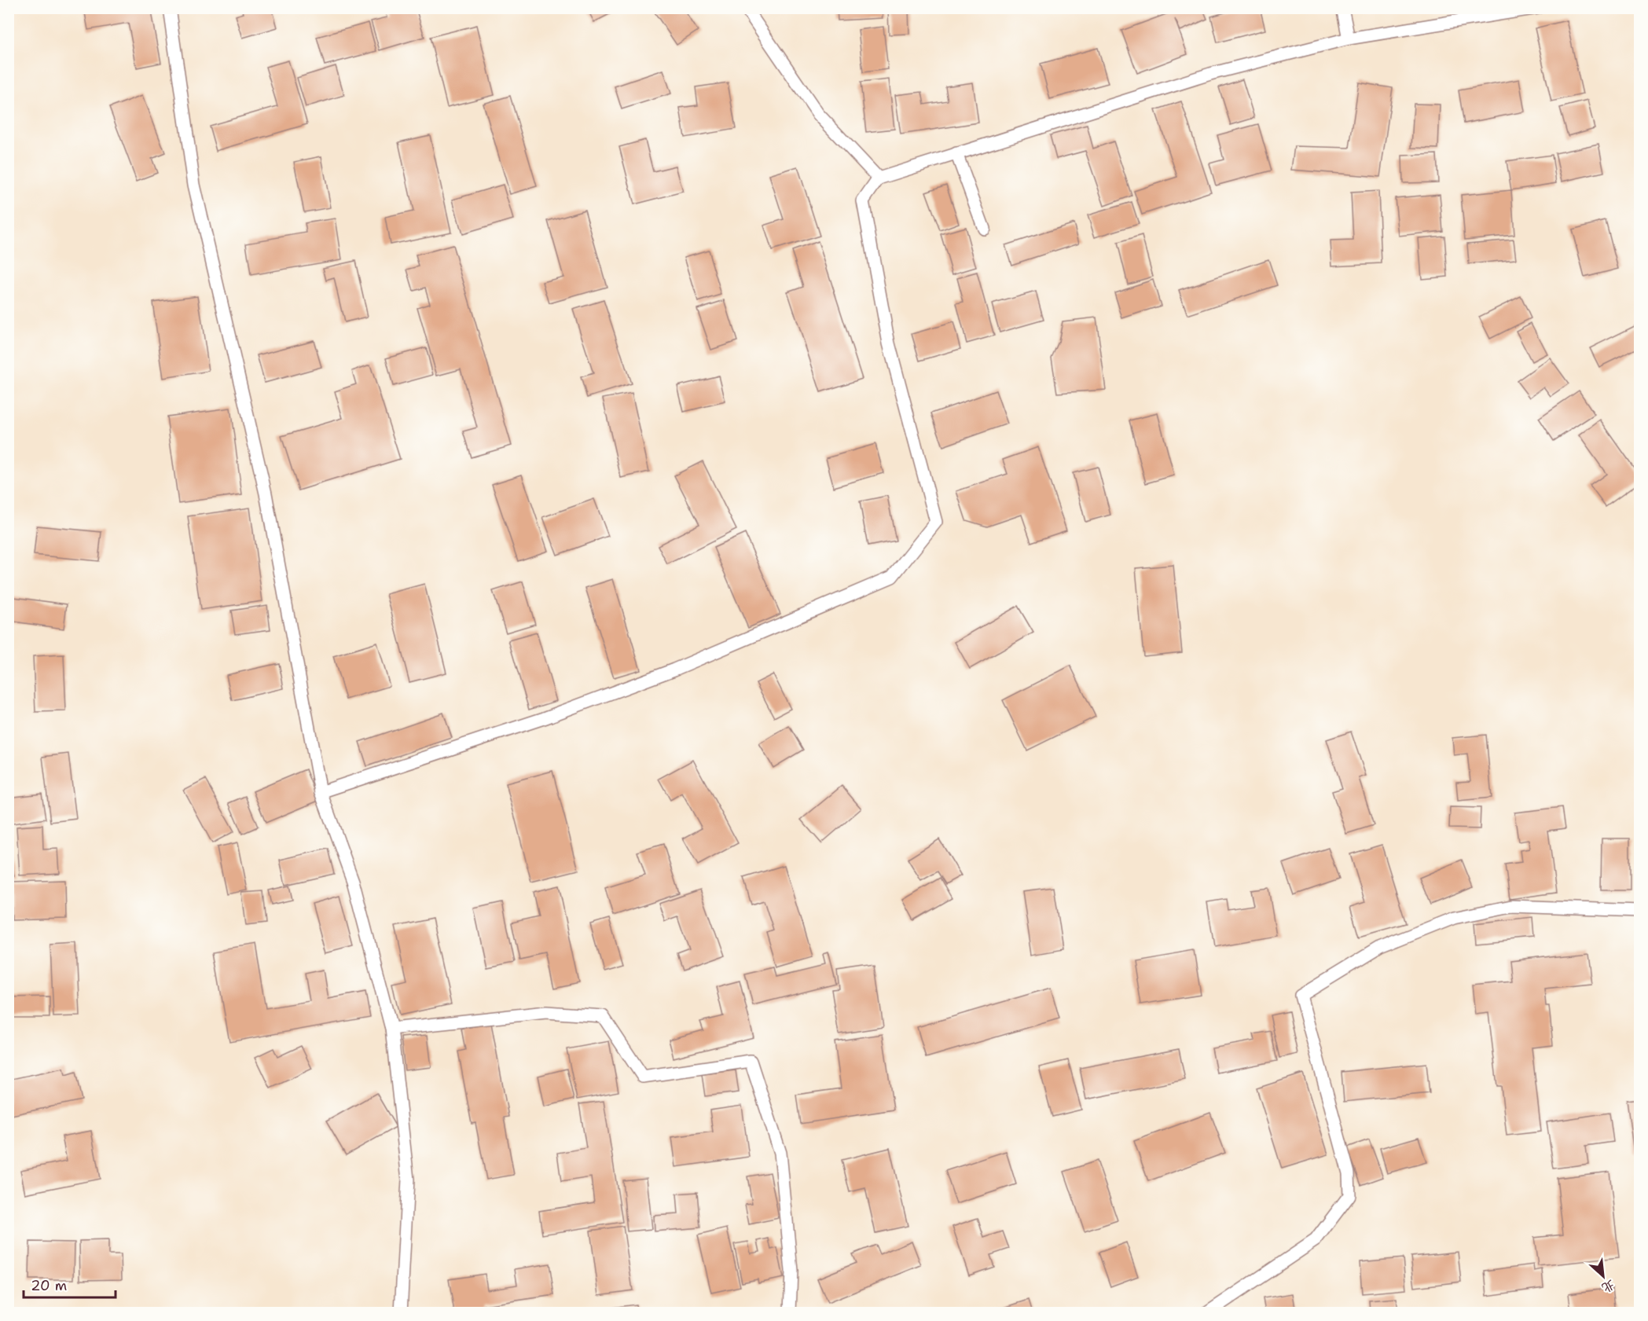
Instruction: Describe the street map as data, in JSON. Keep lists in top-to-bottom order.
{
  "scale_bar": "20 m",
  "north": "bottom right"
}
